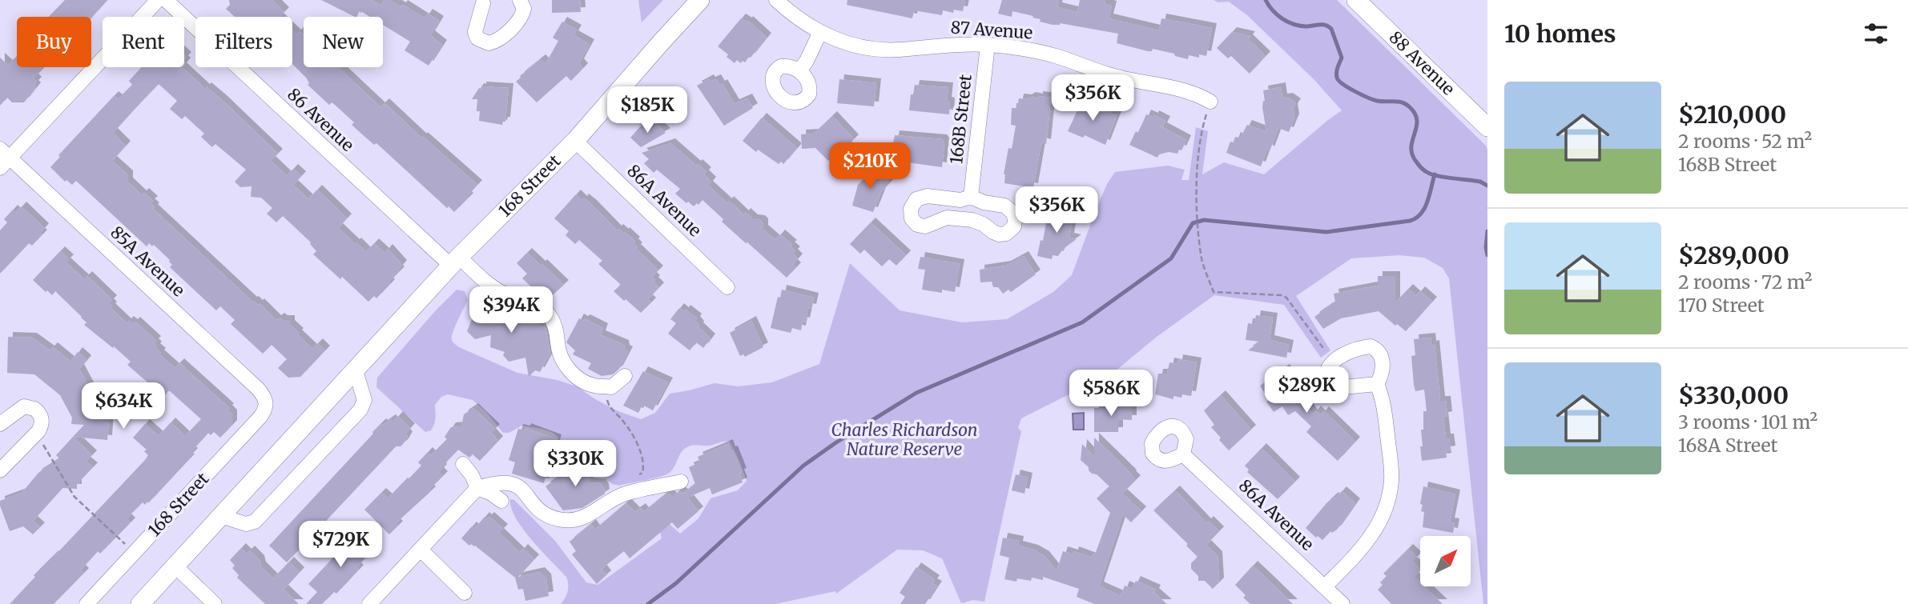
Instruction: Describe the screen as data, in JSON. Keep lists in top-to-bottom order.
{
  "streets": {
    "main road": ["88 Avenue", "168 Street"],
    "street": [
      "87 Avenue",
      "168B Street",
      "86 Avenue",
      "86A Avenue",
      "85A Avenue"
    ]
  },
  "crossings": [
    ["87 Avenue", "168B Street"],
    ["86 Avenue", "168 Street"],
    ["168 Street", "86A Avenue"],
    ["168 Street", "85A Avenue"]
  ],
  "parks": ["Charles Richardson Nature Reserve"],
  "north": "top right",
  "page": {
    "heading": "10 homes",
    "chip": [
      "Buy",
      "Rent",
      "Filters",
      "New"
    ],
    "list": [
      {
        "name": "$210,000",
        "note": "2 rooms · 52 m² · 168B Street"
      },
      {
        "name": "$289,000",
        "note": "2 rooms · 72 m² · 170 Street"
      },
      {
        "name": "$330,000",
        "note": "3 rooms · 101 m² · 168A Street"
      }
    ],
    "price": [
      "$356K",
      "$185K",
      "$210K",
      "$356K",
      "$394K",
      "$289K",
      "$586K",
      "$634K",
      "$330K",
      "$729K"
    ]
  }
}
